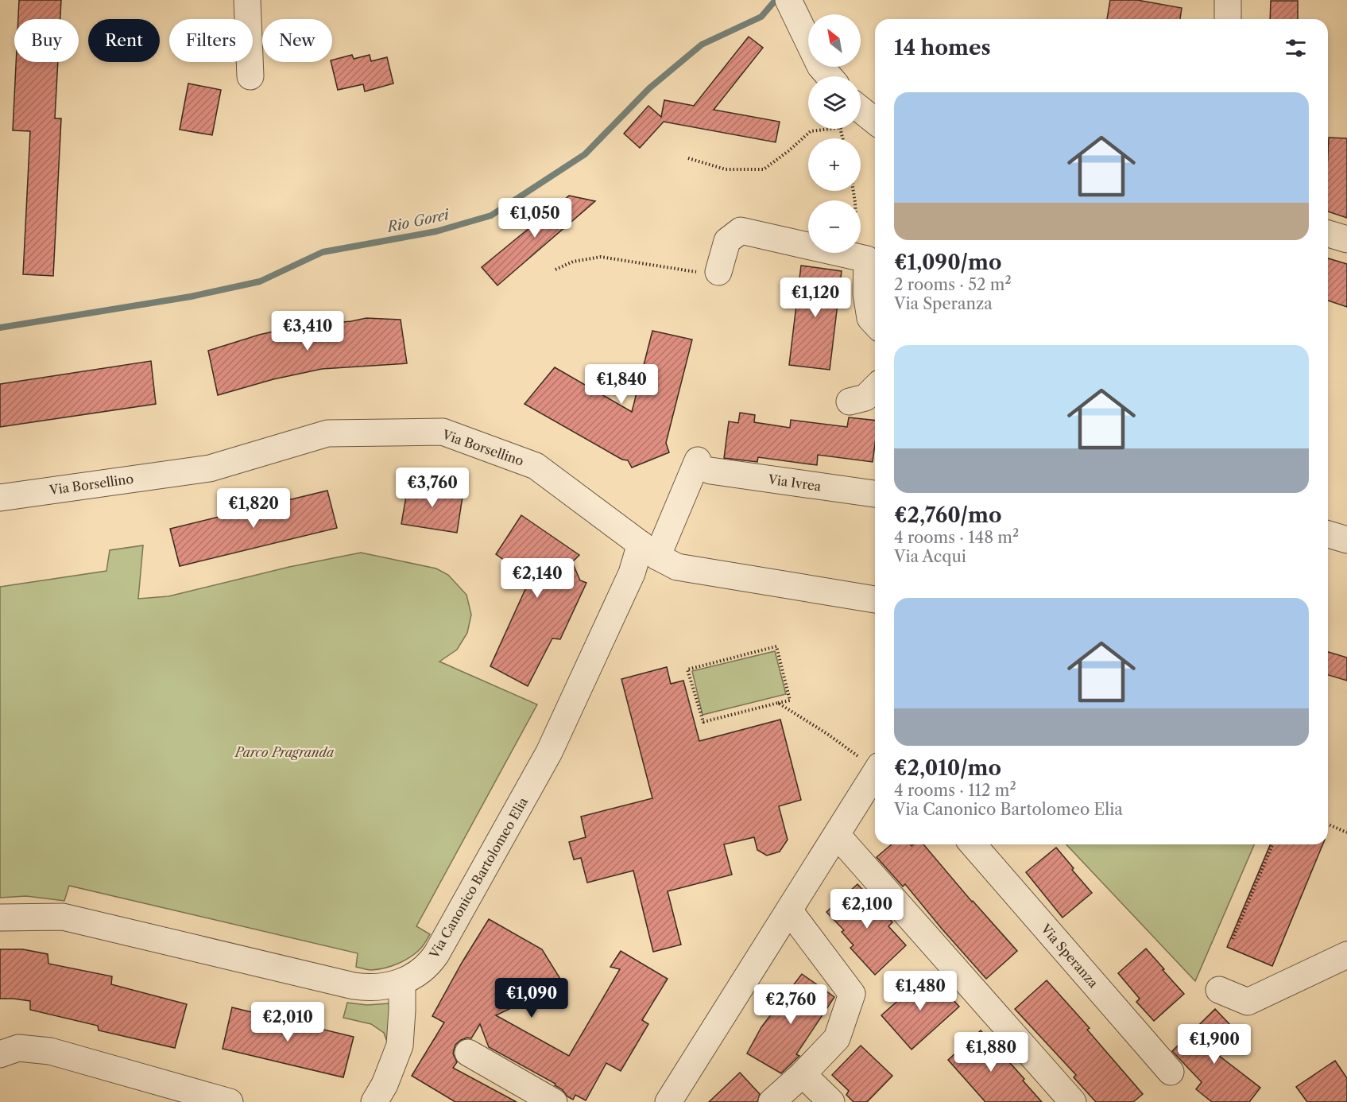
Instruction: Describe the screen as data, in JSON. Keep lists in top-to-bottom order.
{
  "streets": {
    "street": [
      "Via Borsellino",
      "Via Ivrea",
      "Via Canonico Bartolomeo Elia",
      "Via Speranza"
    ]
  },
  "crossings": [
    ["Via Borsellino", "Via Canonico Bartolomeo Elia"],
    ["Via Ivrea", "Via Canonico Bartolomeo Elia"]
  ],
  "water": ["Rio Gorei"],
  "parks": ["Parco Pragranda"],
  "north": "top left",
  "page": {
    "map_buttons": ["+", "−"],
    "chip": [
      "Buy",
      "Rent",
      "Filters",
      "New"
    ],
    "heading": "14 homes",
    "list": [
      {
        "name": "€1,090/mo",
        "note": "2 rooms · 52 m² · Via Speranza"
      },
      {
        "name": "€2,760/mo",
        "note": "4 rooms · 148 m² · Via Acqui"
      },
      {
        "name": "€2,010/mo",
        "note": "4 rooms · 112 m² · Via Canonico Bartolomeo Elia"
      }
    ],
    "price": [
      "€1,050",
      "€1,120",
      "€3,410",
      "€1,840",
      "€3,760",
      "€1,820",
      "€2,140",
      "€2,100",
      "€1,480",
      "€1,090",
      "€2,760",
      "€2,010",
      "€1,900",
      "€1,880"
    ]
  }
}
